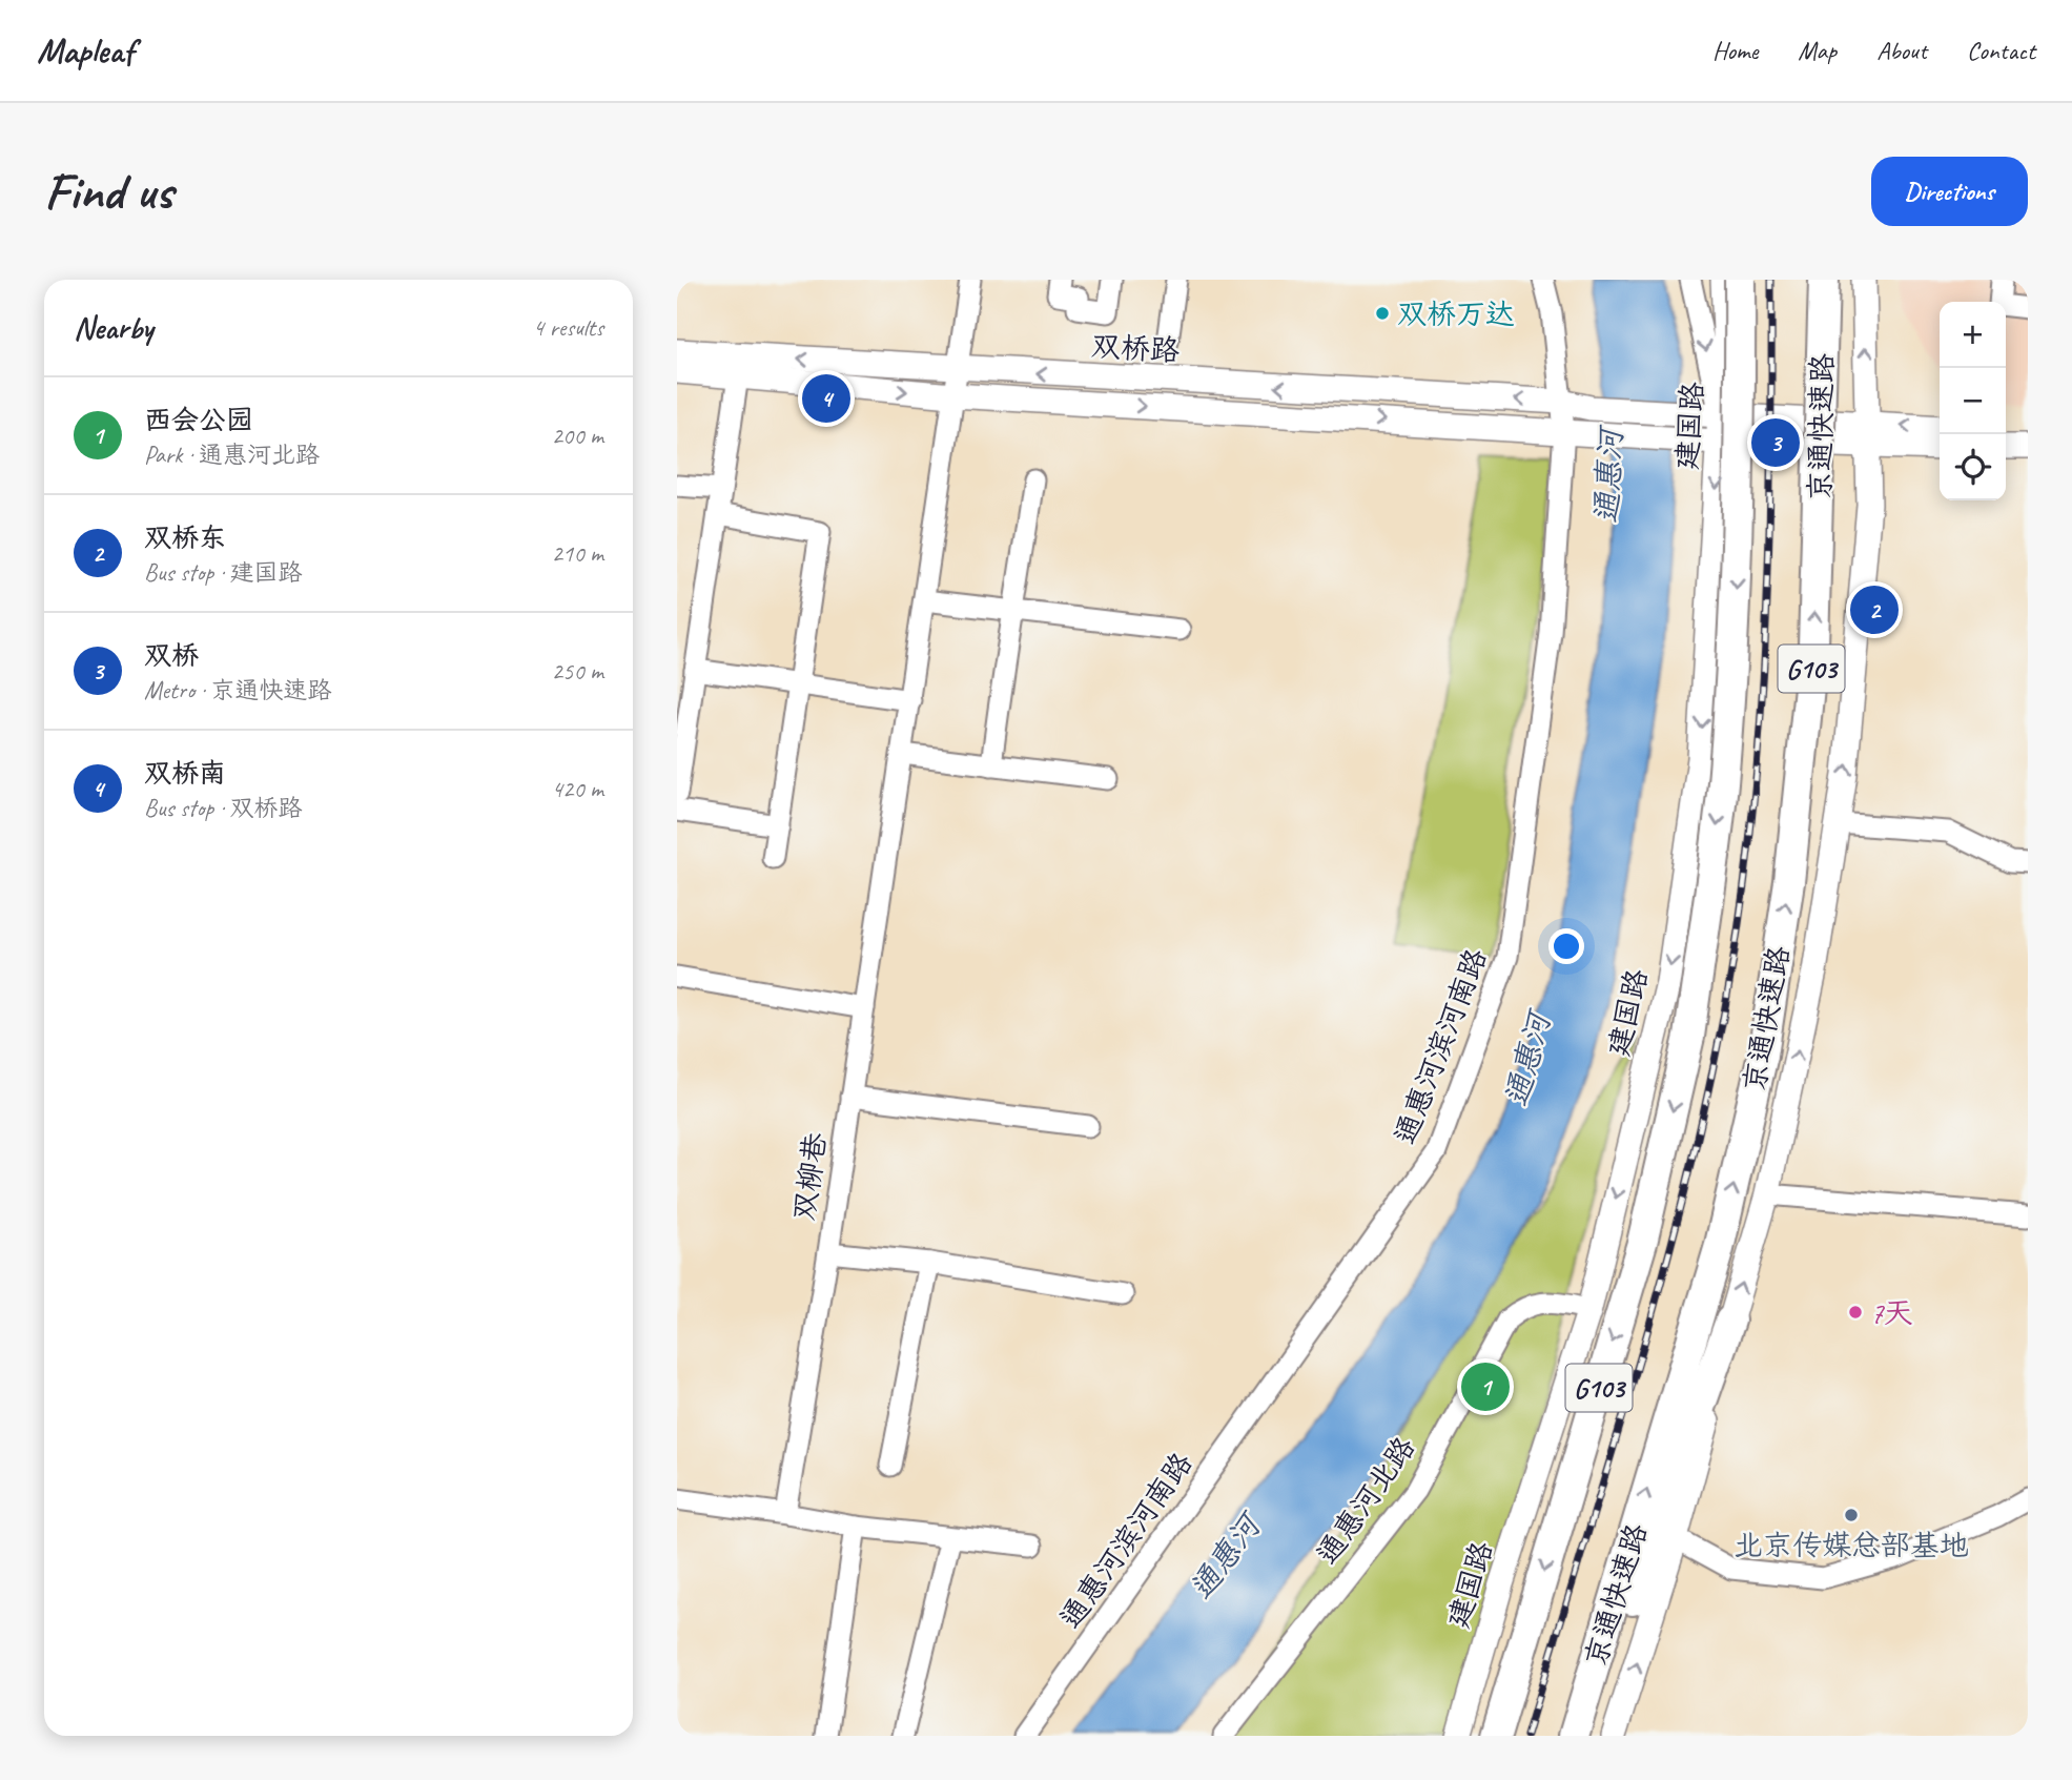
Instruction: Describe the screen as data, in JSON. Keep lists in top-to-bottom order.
{
  "streets": {
    "highway": ["京通快速路", "G103"],
    "main road": ["双桥路", "建国路"],
    "street": ["通惠河滨河南路", "双柳巷", "通惠河北路"]
  },
  "crossings": [
    ["双桥路", "建国路"],
    ["双桥路", "通惠河滨河南路"],
    ["双桥路", "双柳巷"],
    ["建国路", "通惠河北路"]
  ],
  "water": ["通惠河"],
  "places": ["双桥万达", "7天", "北京传媒总部基地"],
  "page": {
    "header": "Mapleaf",
    "nav": [
      "Home",
      "Map",
      "About",
      "Contact"
    ],
    "buttons": "Directions",
    "title": "Find us",
    "heading": ["Nearby", "4 results"],
    "map_buttons": ["+", "−"],
    "pins": [
      "4",
      "3",
      "2",
      "1"
    ],
    "list": [
      {
        "mark": "1",
        "name": "西会公园",
        "note": "Park · 通惠河北路",
        "value": "200 m"
      },
      {
        "mark": "2",
        "name": "双桥东",
        "note": "Bus stop · 建国路",
        "value": "210 m"
      },
      {
        "mark": "3",
        "name": "双桥",
        "note": "Metro · 京通快速路",
        "value": "250 m"
      },
      {
        "mark": "4",
        "name": "双桥南",
        "note": "Bus stop · 双桥路",
        "value": "420 m"
      }
    ]
  }
}
